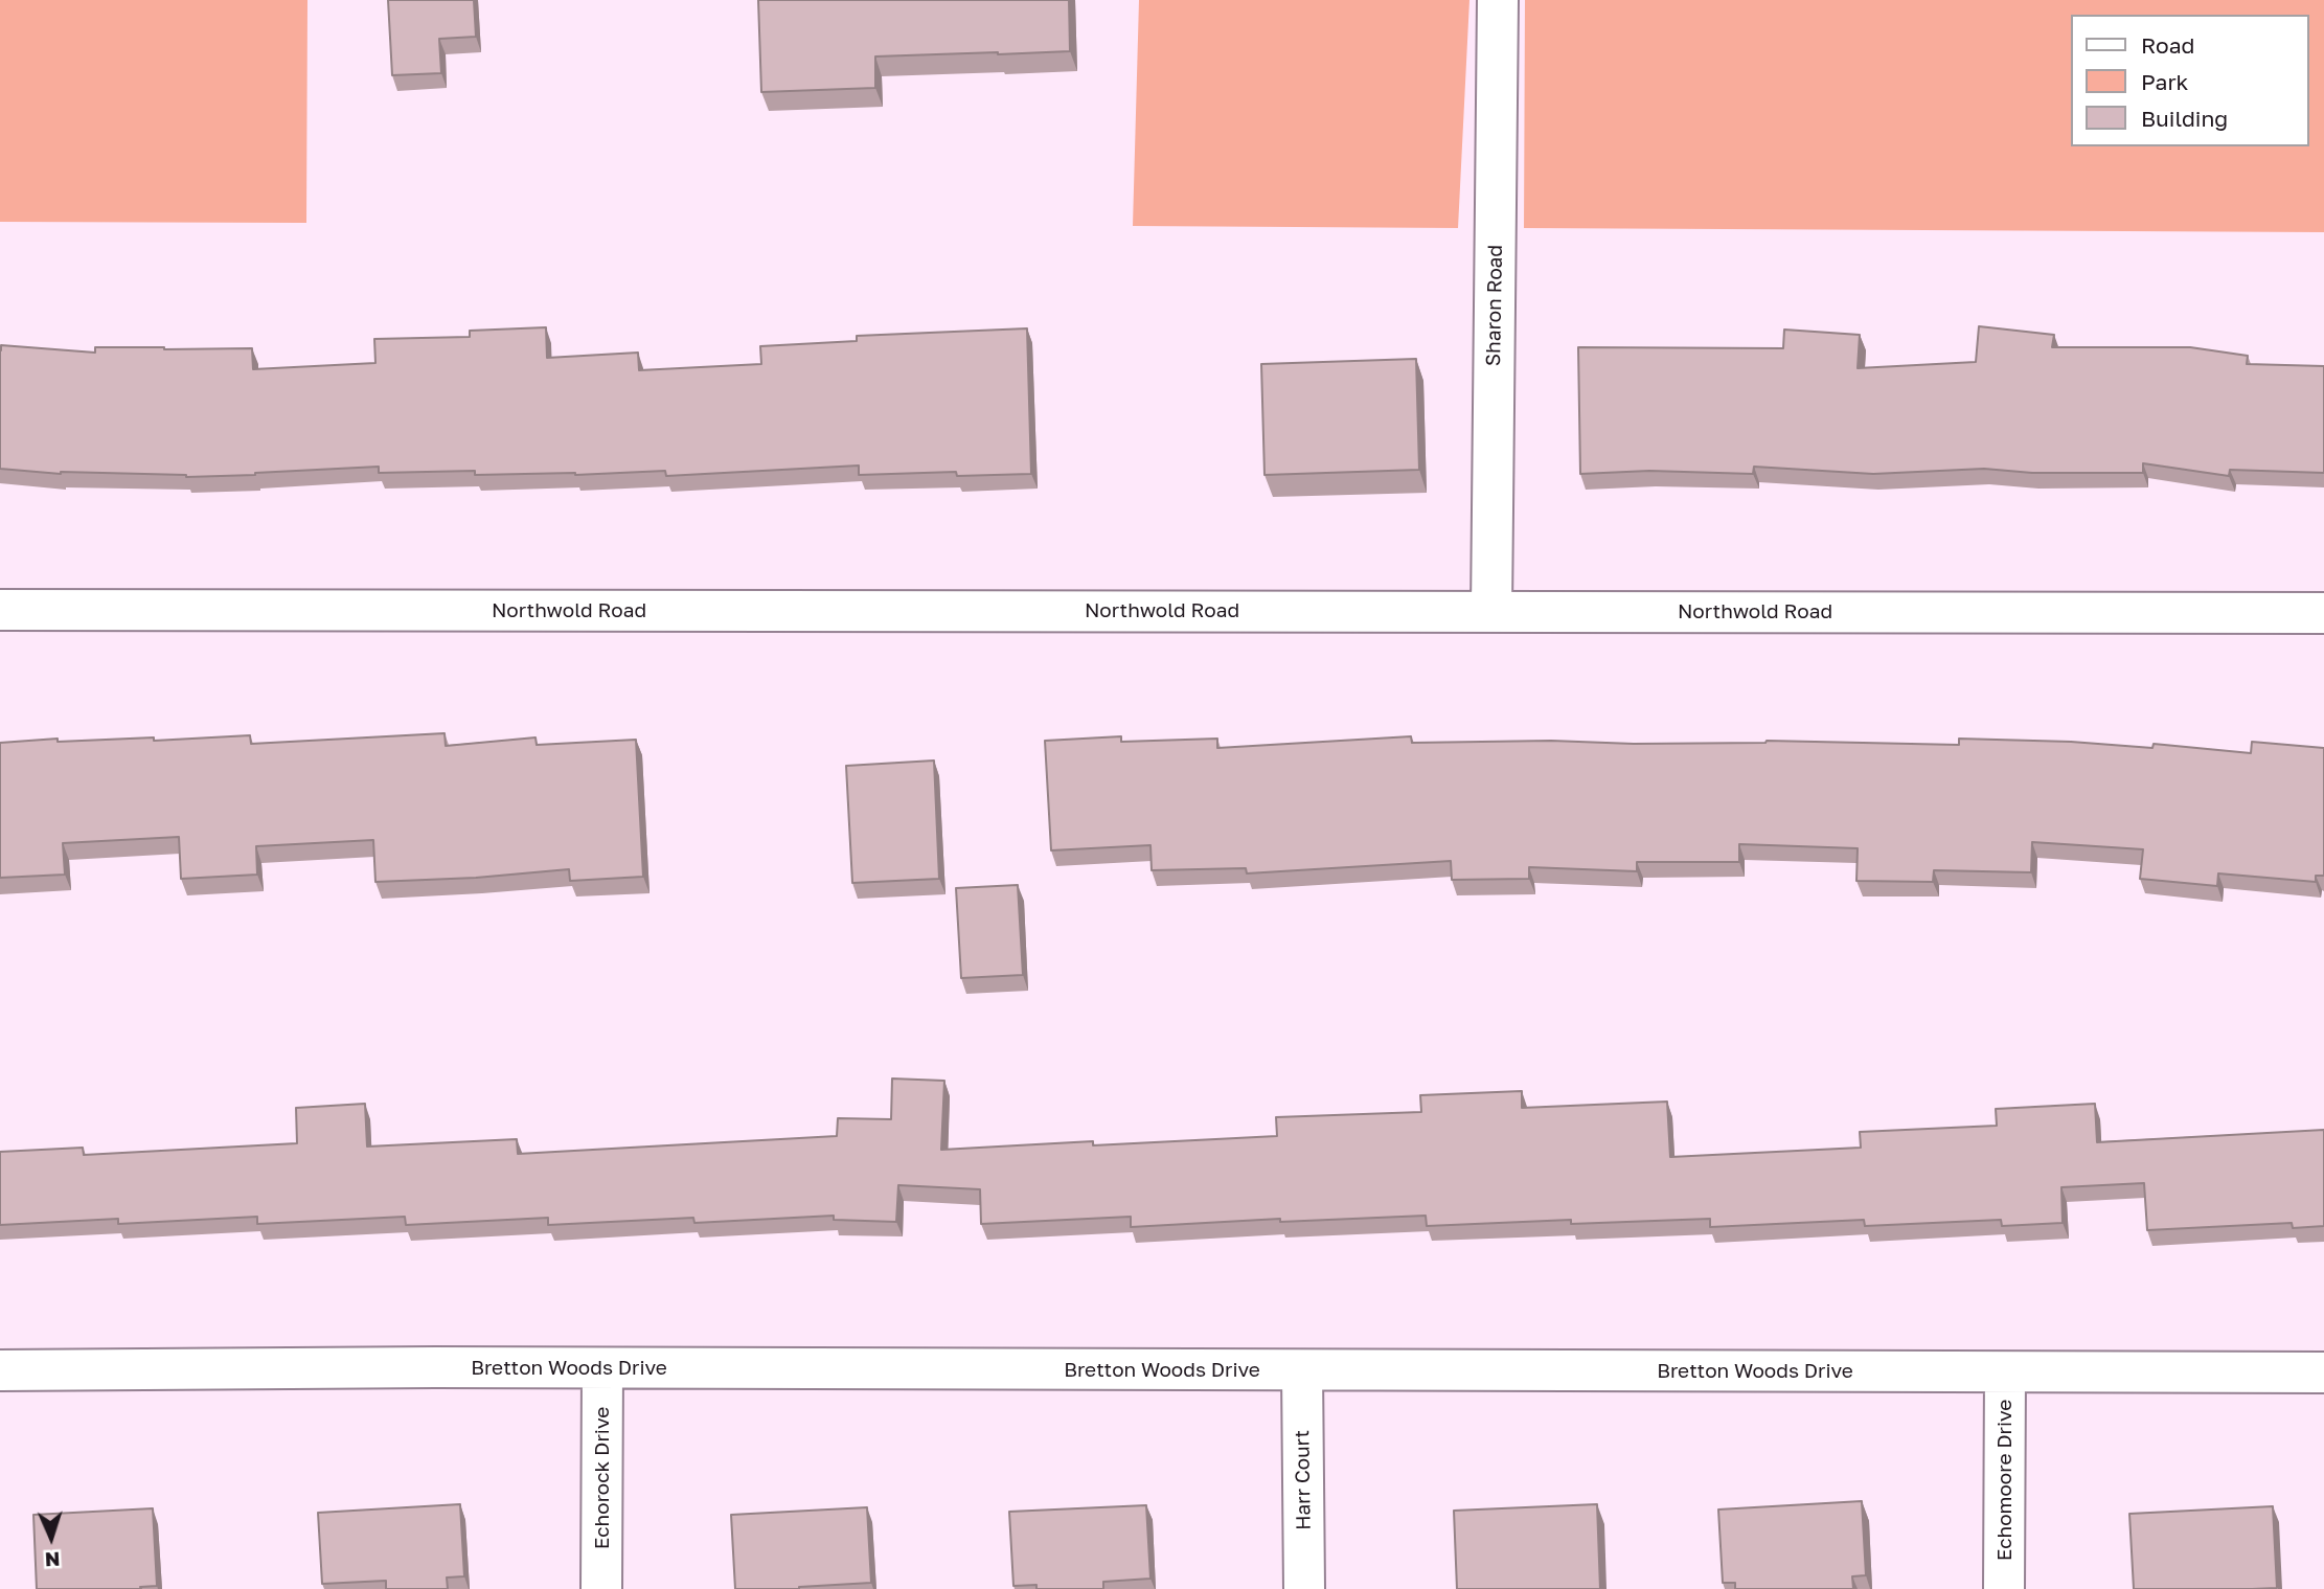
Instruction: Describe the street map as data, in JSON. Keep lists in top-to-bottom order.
{
  "streets": {
    "street": [
      "Sharon Road",
      "Northwold Road",
      "Bretton Woods Drive",
      "Echorock Drive",
      "Harr Court",
      "Echomoore Drive"
    ]
  },
  "crossings": [
    ["Sharon Road", "Northwold Road"],
    ["Bretton Woods Drive", "Echorock Drive"],
    ["Bretton Woods Drive", "Harr Court"],
    ["Bretton Woods Drive", "Echomoore Drive"]
  ],
  "legend": ["Road", "Park", "Building"],
  "north": "bottom"
}
